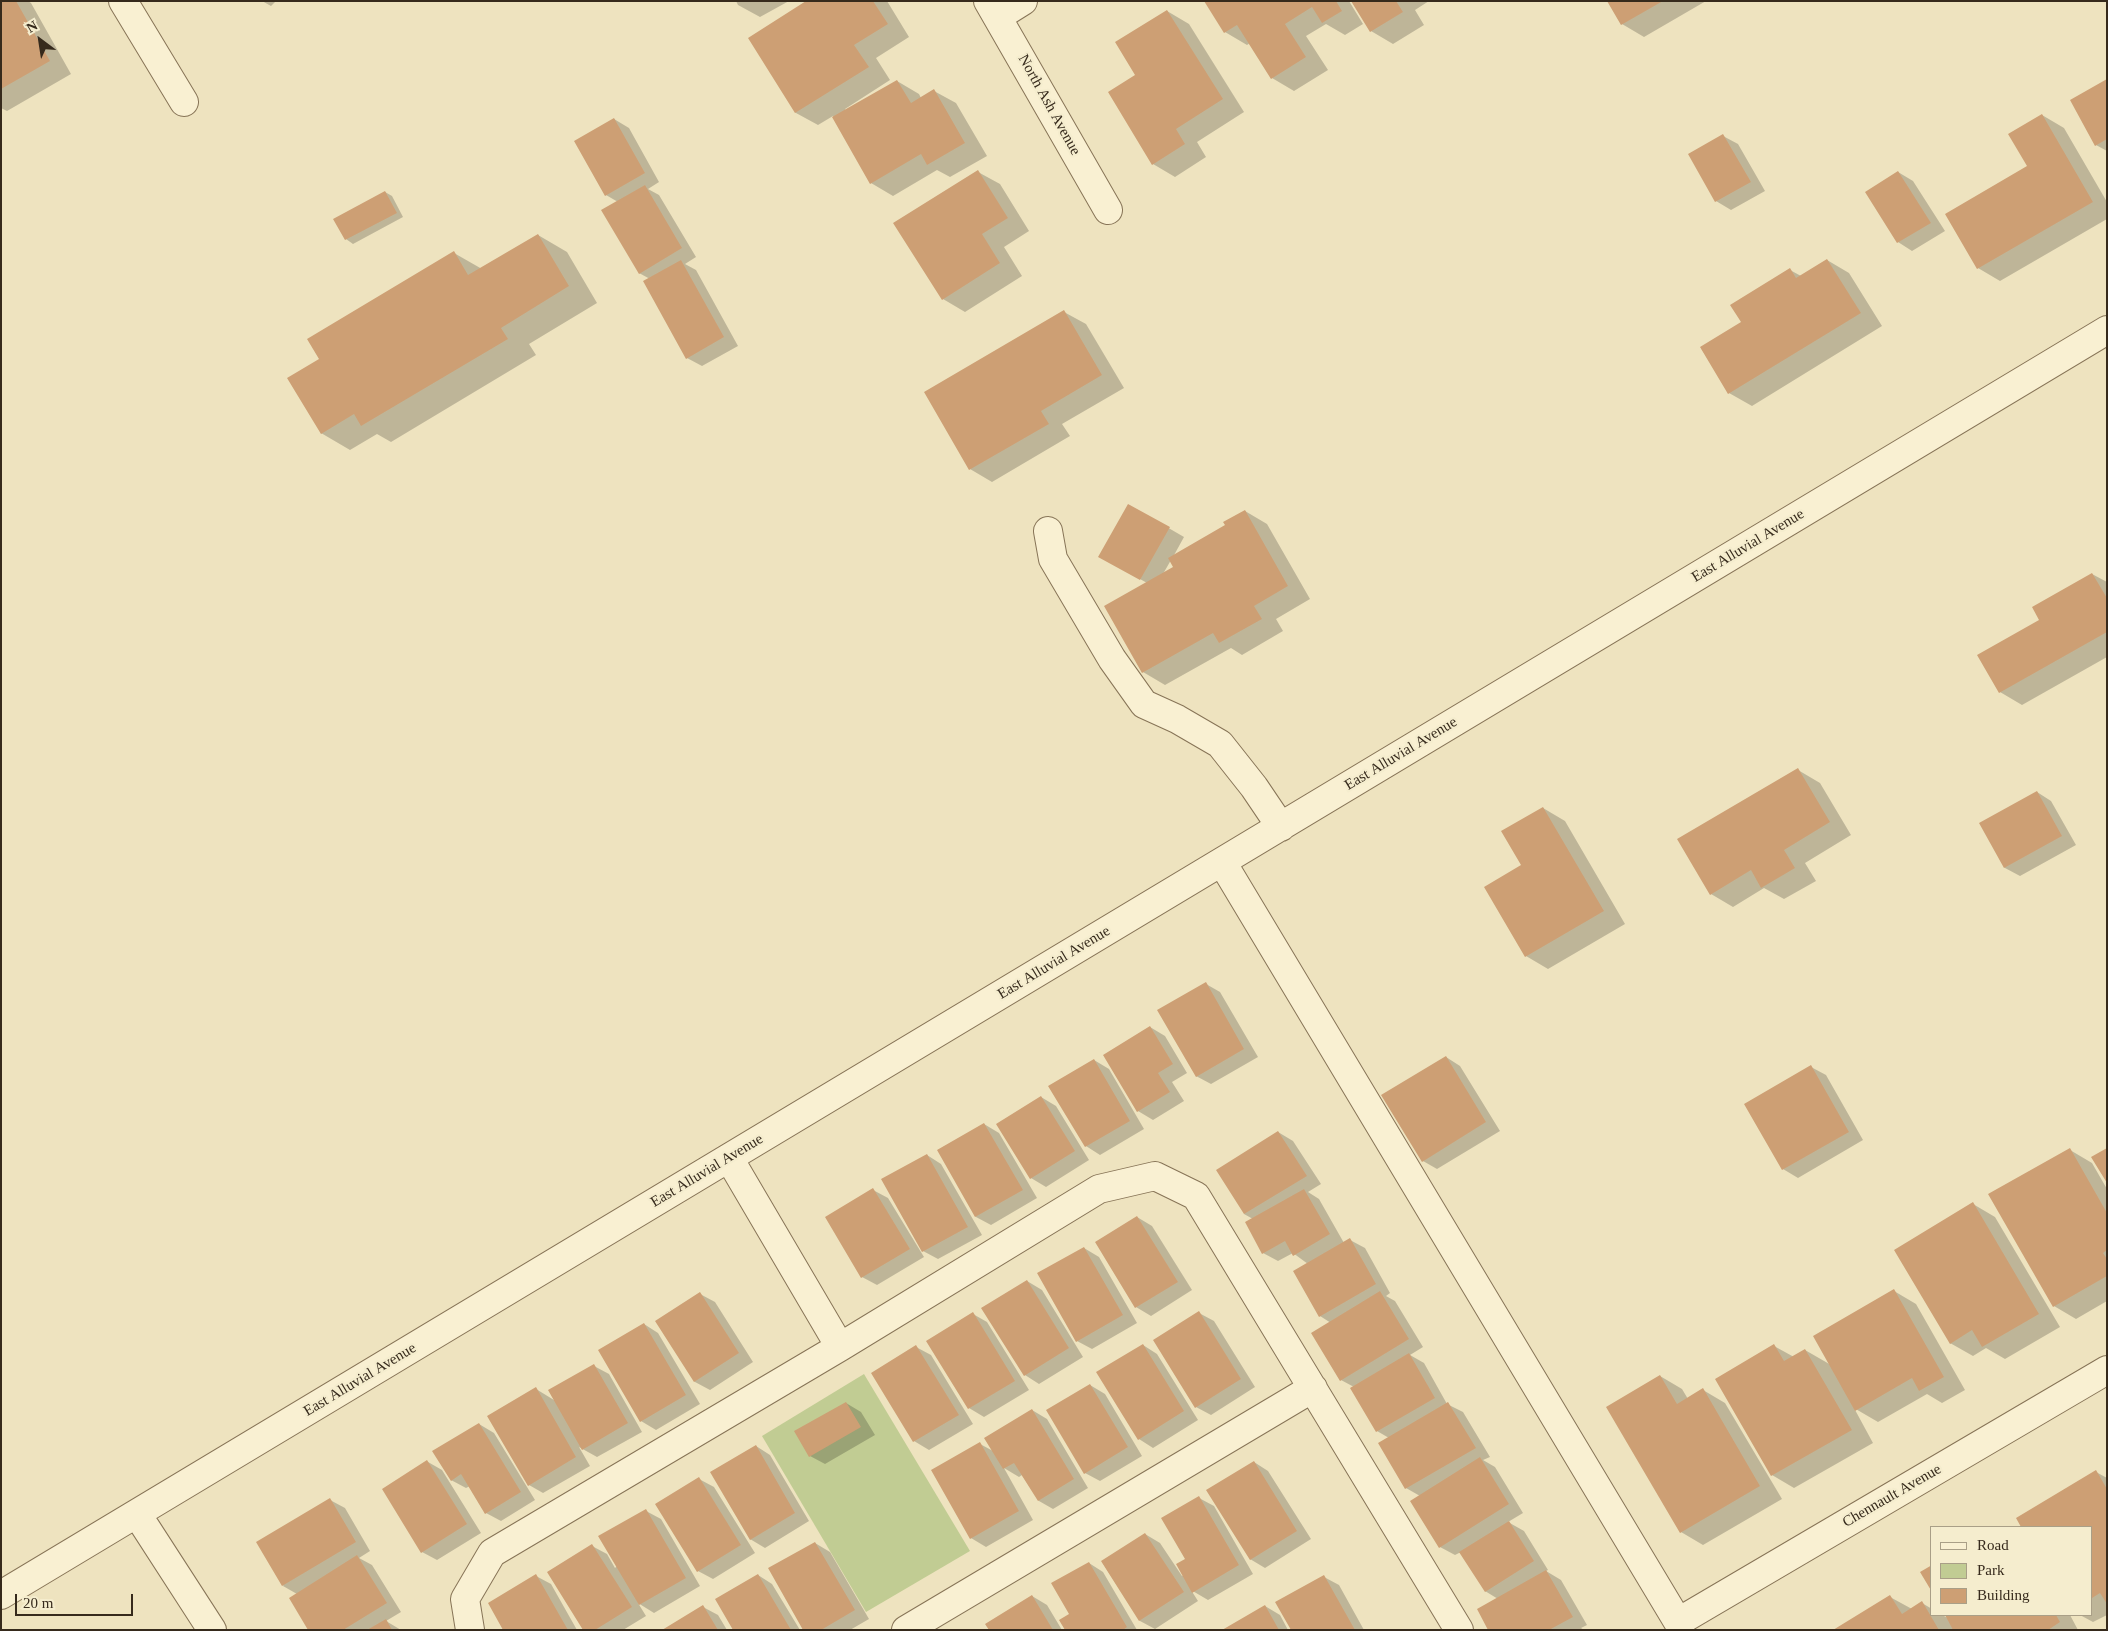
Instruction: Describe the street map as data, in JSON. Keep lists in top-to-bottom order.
{
  "streets": {
    "street": ["North Ash Avenue", "East Alluvial Avenue", "Chennault Avenue"]
  },
  "crossings": [
    ["East Alluvial Avenue", "Chennault Avenue"]
  ],
  "legend": ["Road", "Park", "Building"],
  "scale_bar": "20 m",
  "north": "top left"
}
